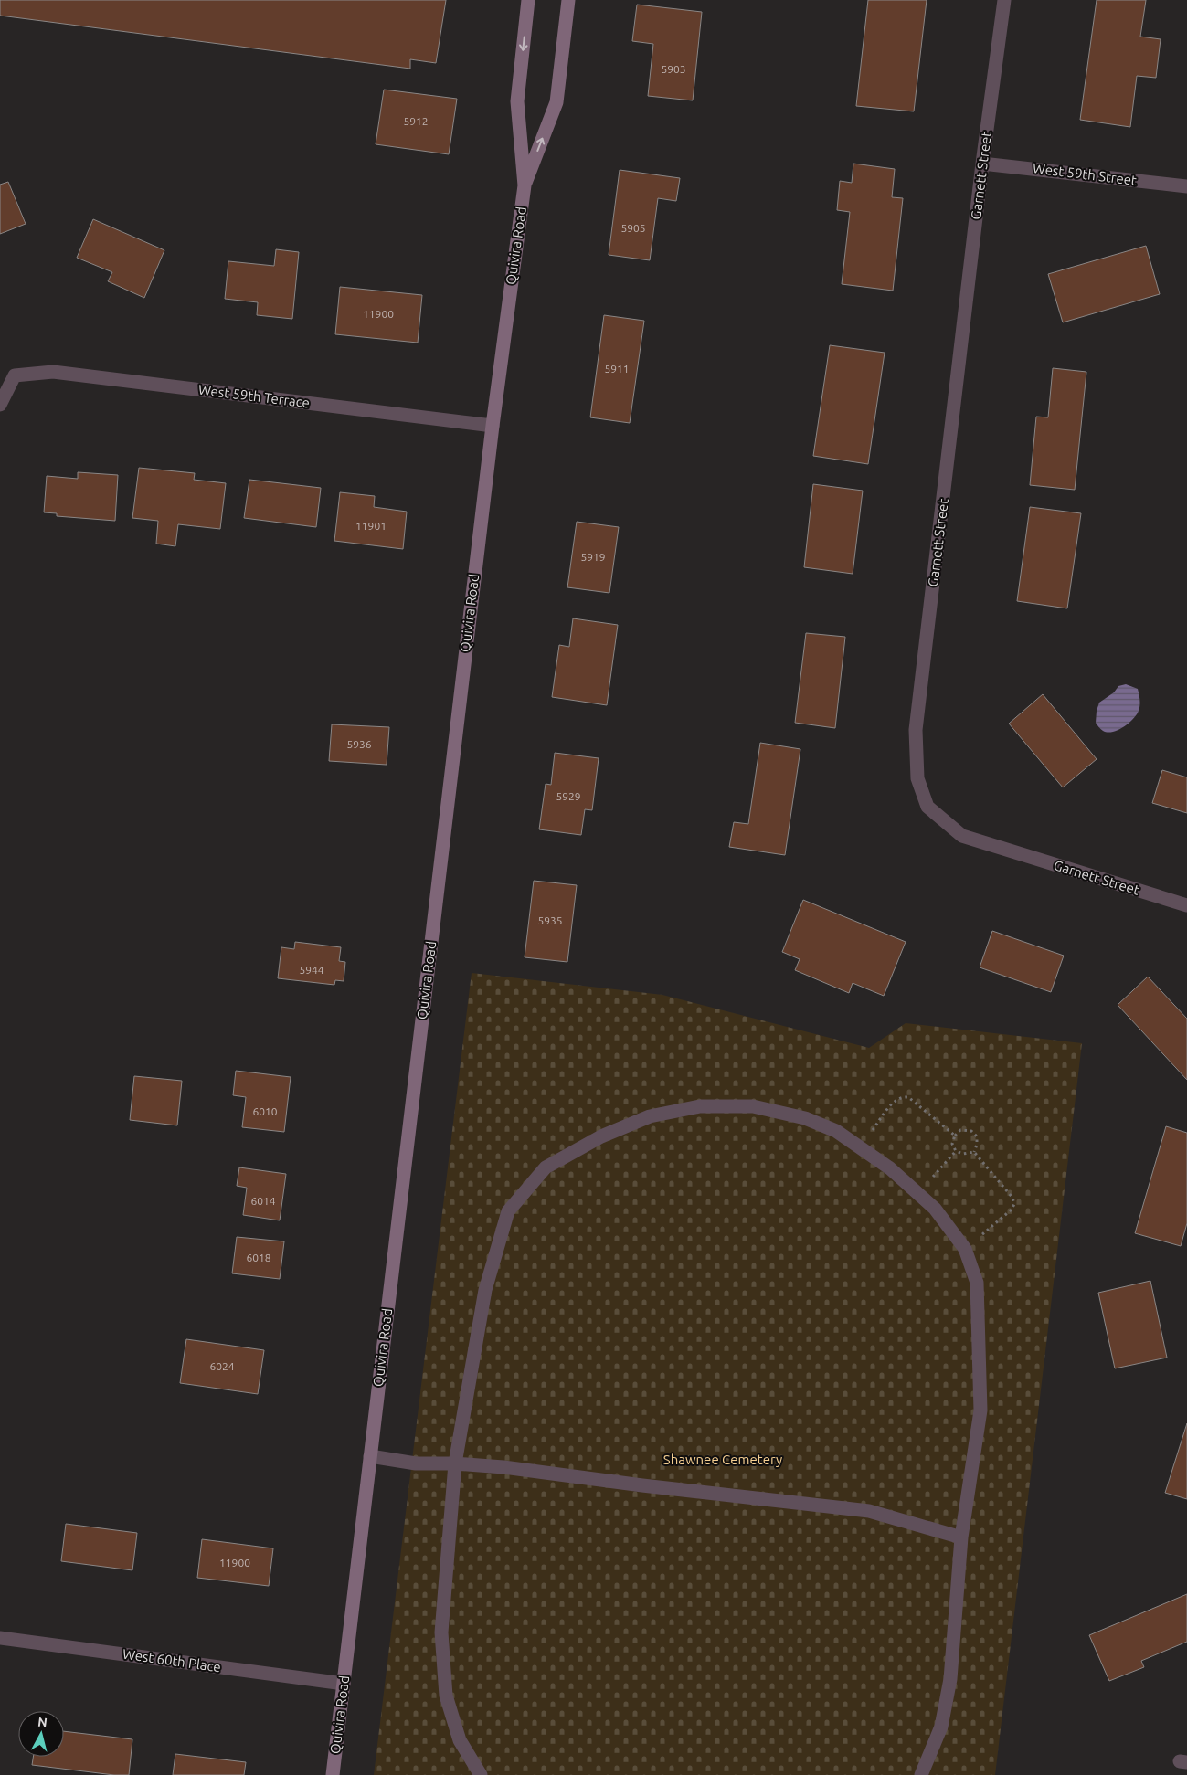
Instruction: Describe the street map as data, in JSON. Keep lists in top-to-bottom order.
{
  "streets": {
    "main road": ["Quivira Road"],
    "street": [
      "West 59th Street",
      "Garnett Street",
      "West 59th Terrace",
      "West 60th Place"
    ]
  },
  "crossings": [
    ["West 59th Street", "Garnett Street"],
    ["Quivira Road", "West 59th Terrace"],
    ["Quivira Road", "West 60th Place"]
  ],
  "parks": ["Shawnee Cemetery"],
  "house_numbers": [
    "5903",
    "5912",
    "5905",
    "11900",
    "5911",
    "11901",
    "5919",
    "5936",
    "5929",
    "5935",
    "5944",
    "6010",
    "6014",
    "6018",
    "6024",
    "11900"
  ],
  "north": "top"
}
